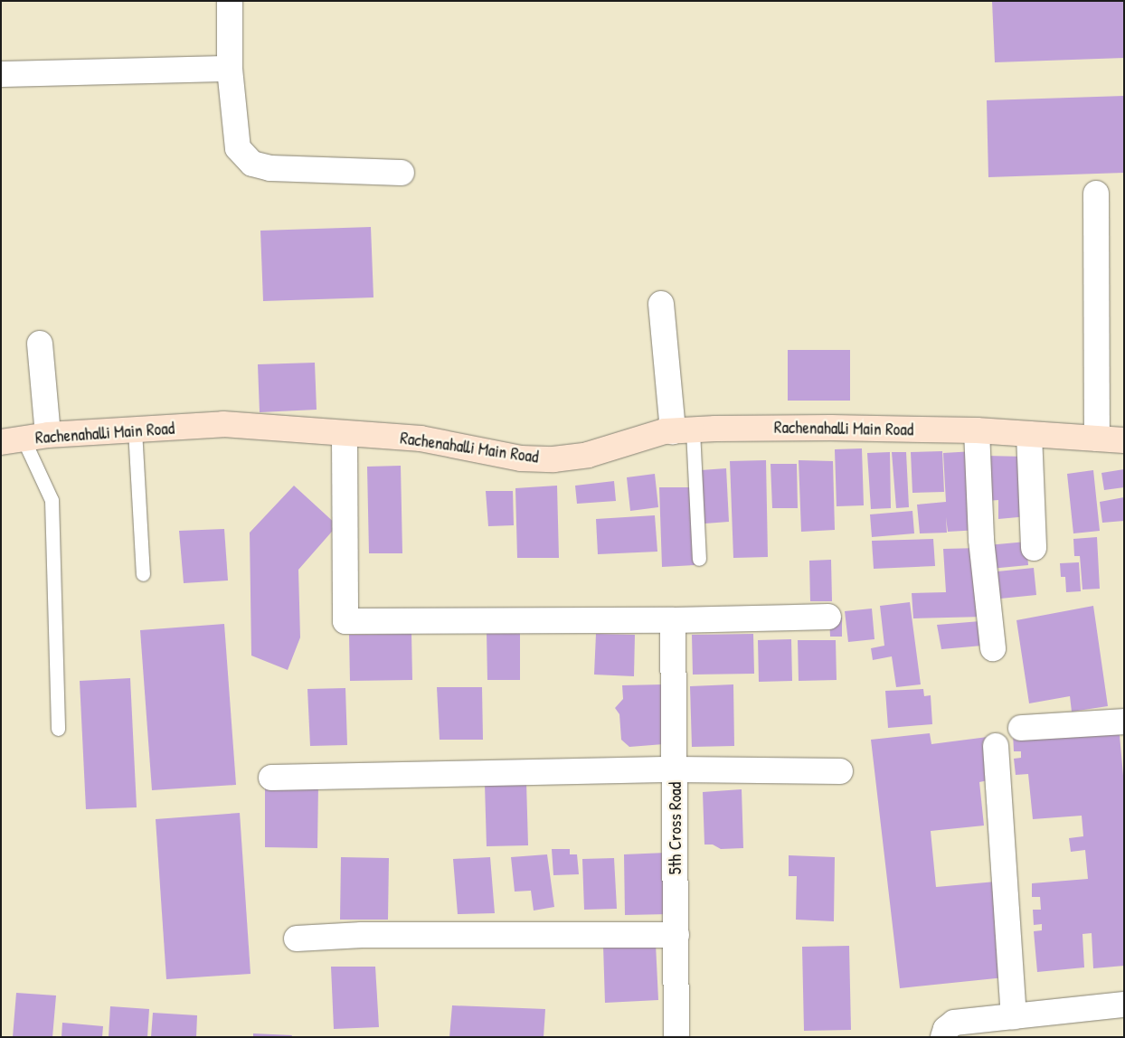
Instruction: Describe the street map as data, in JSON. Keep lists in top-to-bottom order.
{
  "streets": {
    "street": ["Rachenahalli Main Road", "5th Cross Road"]
  }
}
